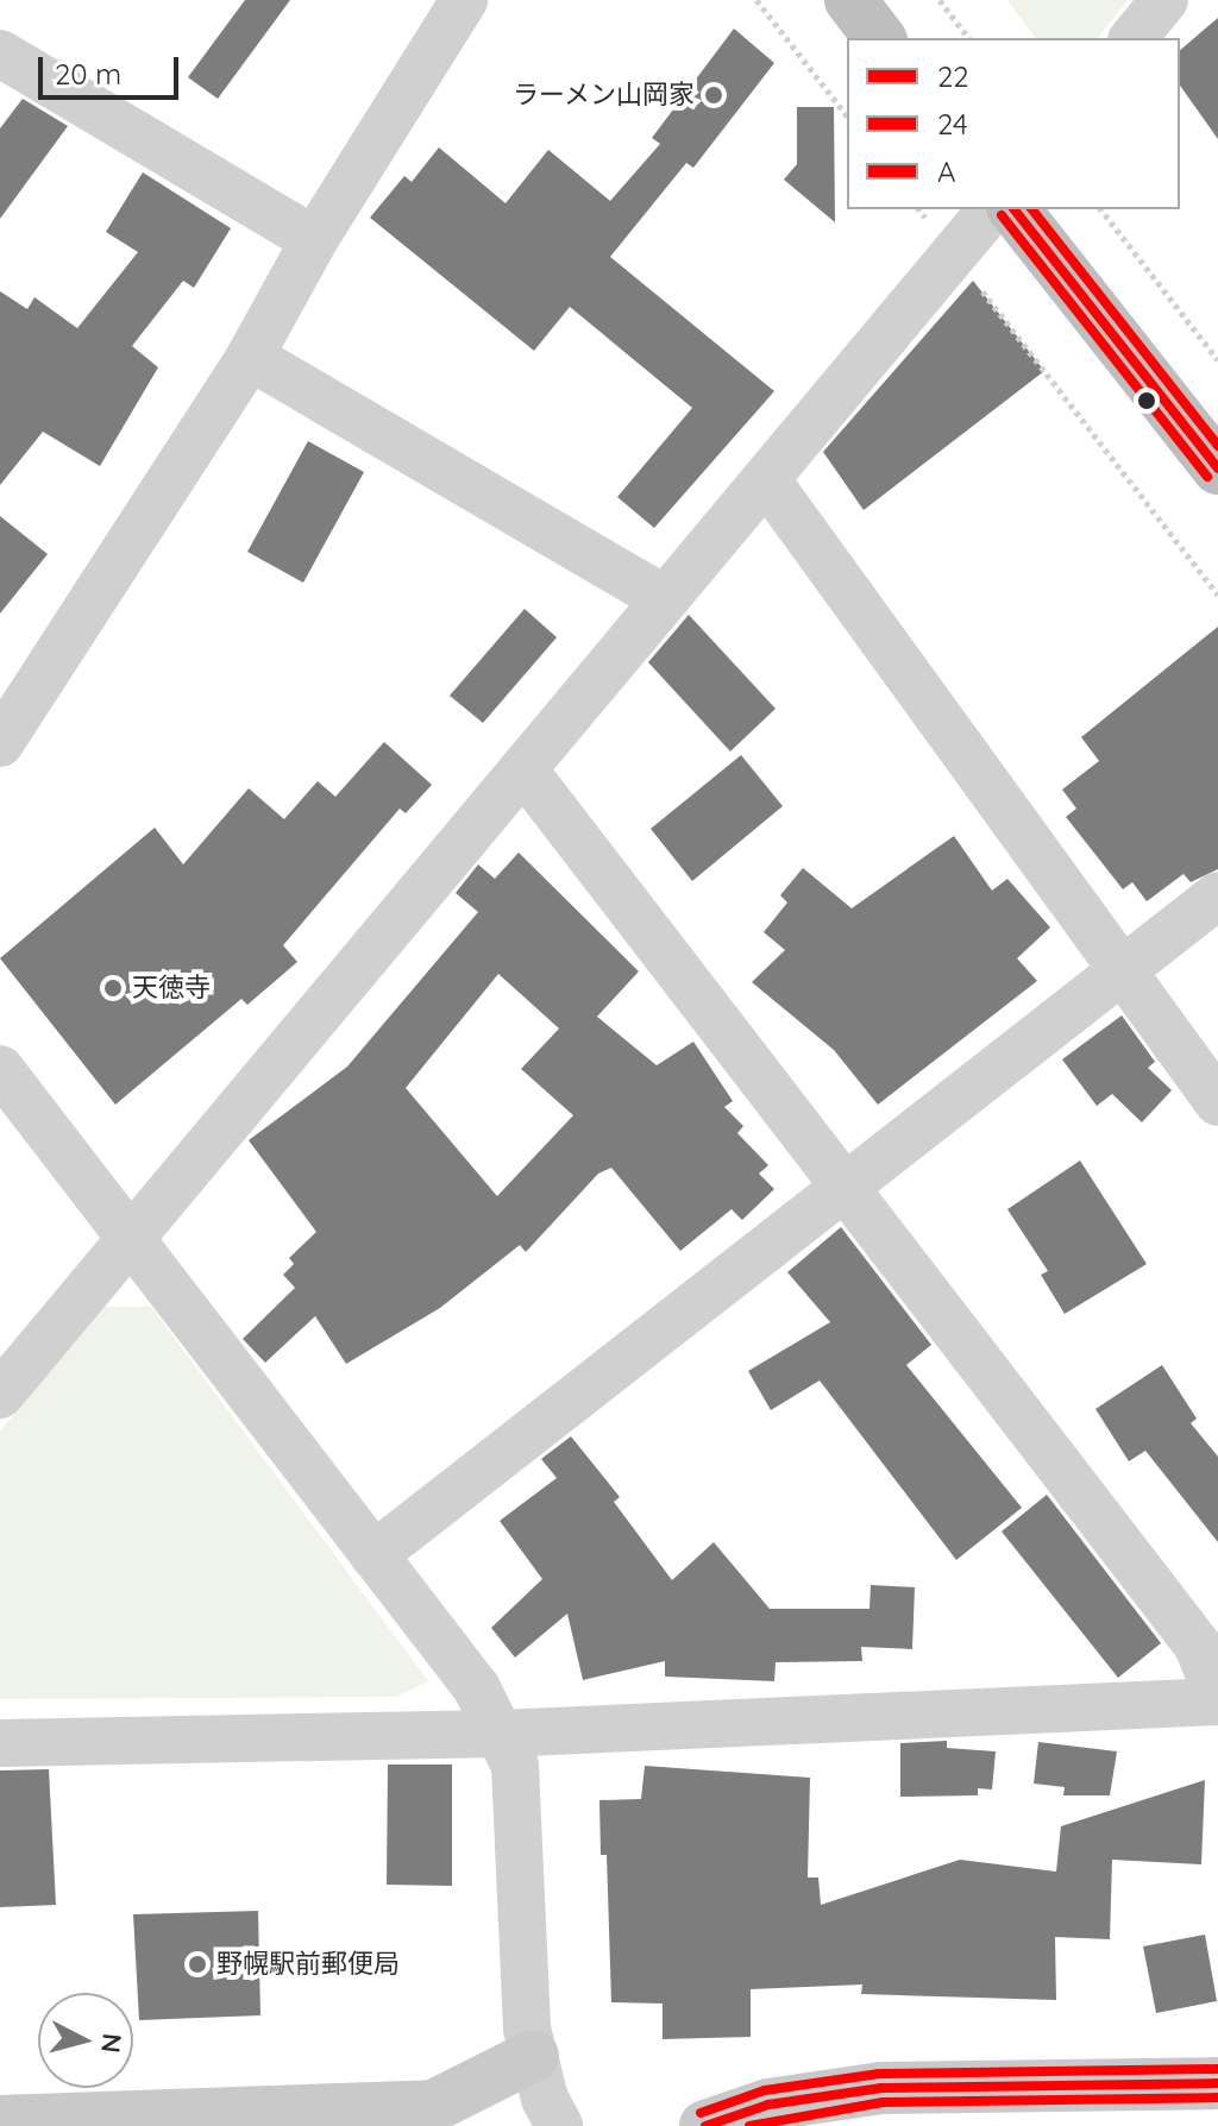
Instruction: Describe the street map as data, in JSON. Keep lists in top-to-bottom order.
{
  "places": ["ラーメン山岡家", "天徳寺", "野幌駅前郵便局"],
  "lines": ["transit line 22", "transit line A", "transit line 24"],
  "legend": ["22", "24", "A"],
  "scale_bar": "20 m",
  "north": "right"
}
